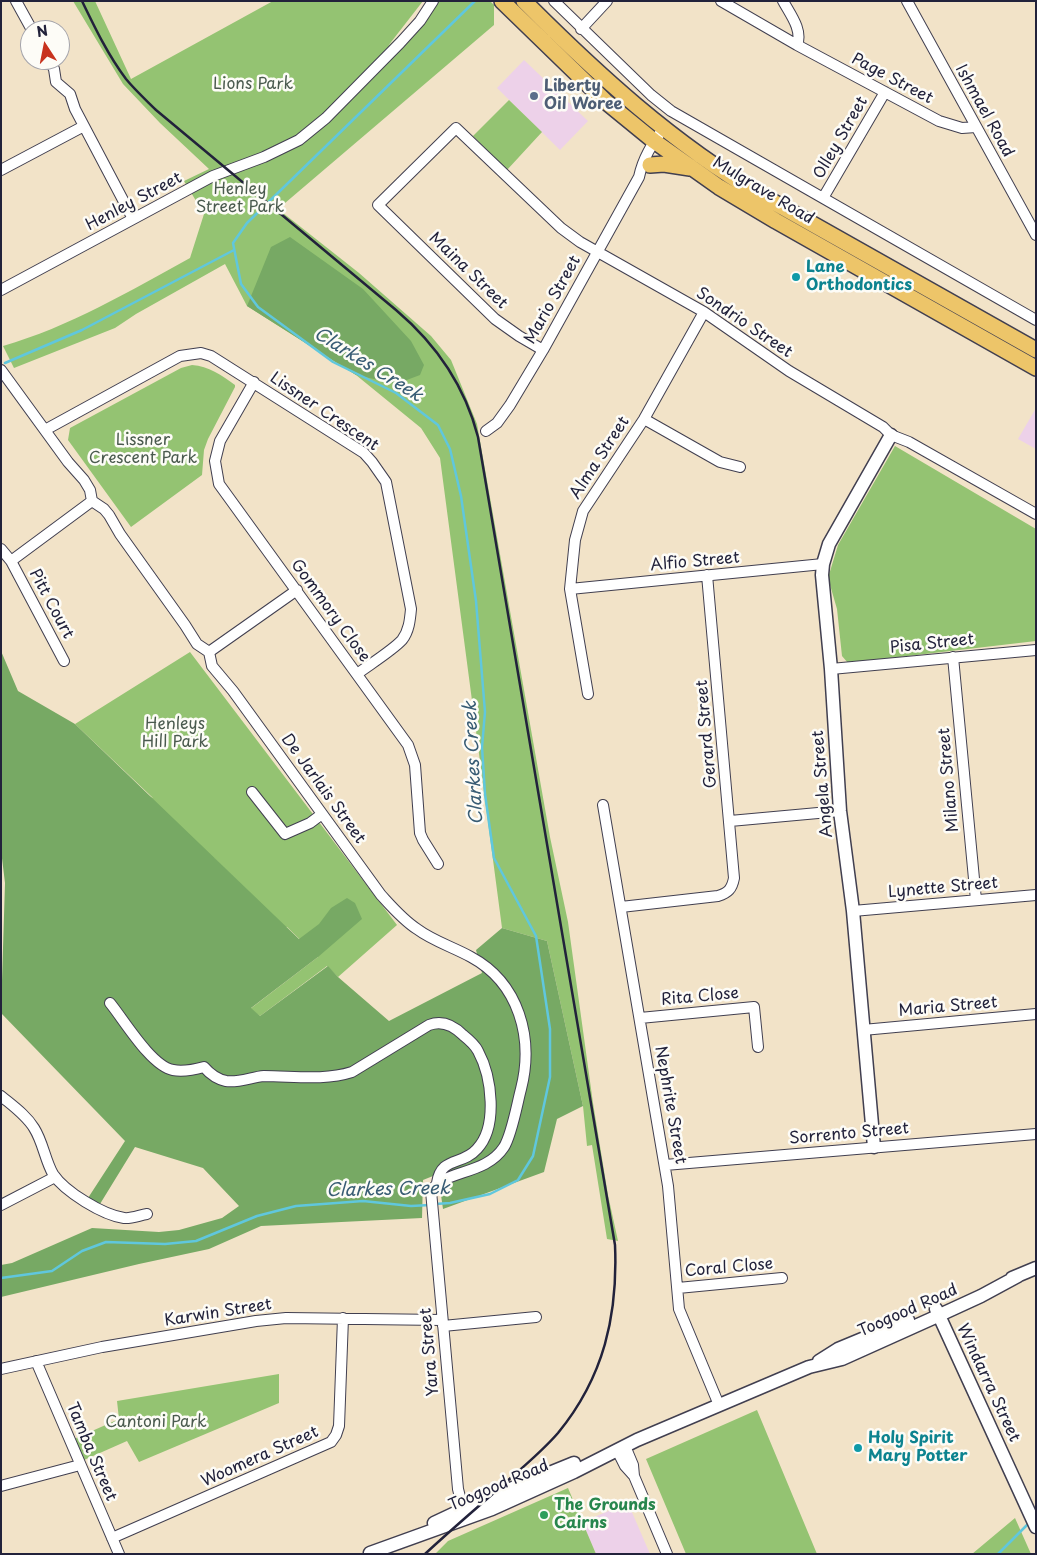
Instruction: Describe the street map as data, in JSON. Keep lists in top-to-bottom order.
{
  "streets": {
    "main road": ["Mulgrave Road"],
    "street": [
      "Page Street",
      "Ishmael Road",
      "Olley Street",
      "Henley Street",
      "Maina Street",
      "Mario Street",
      "Sondrio Street",
      "Lissner Crescent",
      "Alma Street",
      "Alfio Street",
      "Pitt Court",
      "Gommory Close",
      "Pisa Street",
      "Gerard Street",
      "Milano Street",
      "Angela Street",
      "De Jarlais Street",
      "Lynette Street",
      "Rita Close",
      "Maria Street",
      "Nephrite Street",
      "Sorrento Street",
      "Coral Close",
      "Toogood Road",
      "Karwin Street",
      "Yara Street",
      "Windarra Street",
      "Tamba Street",
      "Woomera Street"
    ]
  },
  "crossings": [
    ["Page Street", "Ishmael Road"],
    ["Page Street", "Olley Street"],
    ["Olley Street", "Mulgrave Road"],
    ["Mulgrave Road", "Mario Street"],
    ["Maina Street", "Mario Street"],
    ["Maina Street", "Sondrio Street"],
    ["Mario Street", "Sondrio Street"],
    ["Sondrio Street", "Alma Street"],
    ["Sondrio Street", "Angela Street"],
    ["Lissner Crescent", "Gommory Close"],
    ["Lissner Crescent", "De Jarlais Street"],
    ["Alma Street", "Alfio Street"],
    ["Alfio Street", "Gerard Street"],
    ["Alfio Street", "Angela Street"],
    ["Pitt Court", "De Jarlais Street"],
    ["Pisa Street", "Milano Street"],
    ["Pisa Street", "Angela Street"],
    ["Gerard Street", "Nephrite Street"],
    ["Milano Street", "Lynette Street"],
    ["Angela Street", "Lynette Street"],
    ["Angela Street", "Maria Street"],
    ["Angela Street", "Sorrento Street"],
    ["De Jarlais Street", "Yara Street"],
    ["Rita Close", "Nephrite Street"],
    ["Nephrite Street", "Sorrento Street"],
    ["Nephrite Street", "Coral Close"],
    ["Nephrite Street", "Toogood Road"],
    ["Toogood Road", "Yara Street"],
    ["Toogood Road", "Windarra Street"],
    ["Karwin Street", "Yara Street"],
    ["Karwin Street", "Tamba Street"],
    ["Karwin Street", "Woomera Street"],
    ["Tamba Street", "Woomera Street"]
  ],
  "water": ["Clarkes Creek"],
  "parks": [
    "Lions Park",
    "Henley Street Park",
    "Lissner Crescent Park",
    "Henleys Hill Park",
    "Cantoni Park"
  ],
  "places": [
    "Liberty Oil Woree",
    "Lane Orthodontics",
    "Holy Spirit Mary Potter",
    "The Grounds Cairns"
  ],
  "north": "top"
}
